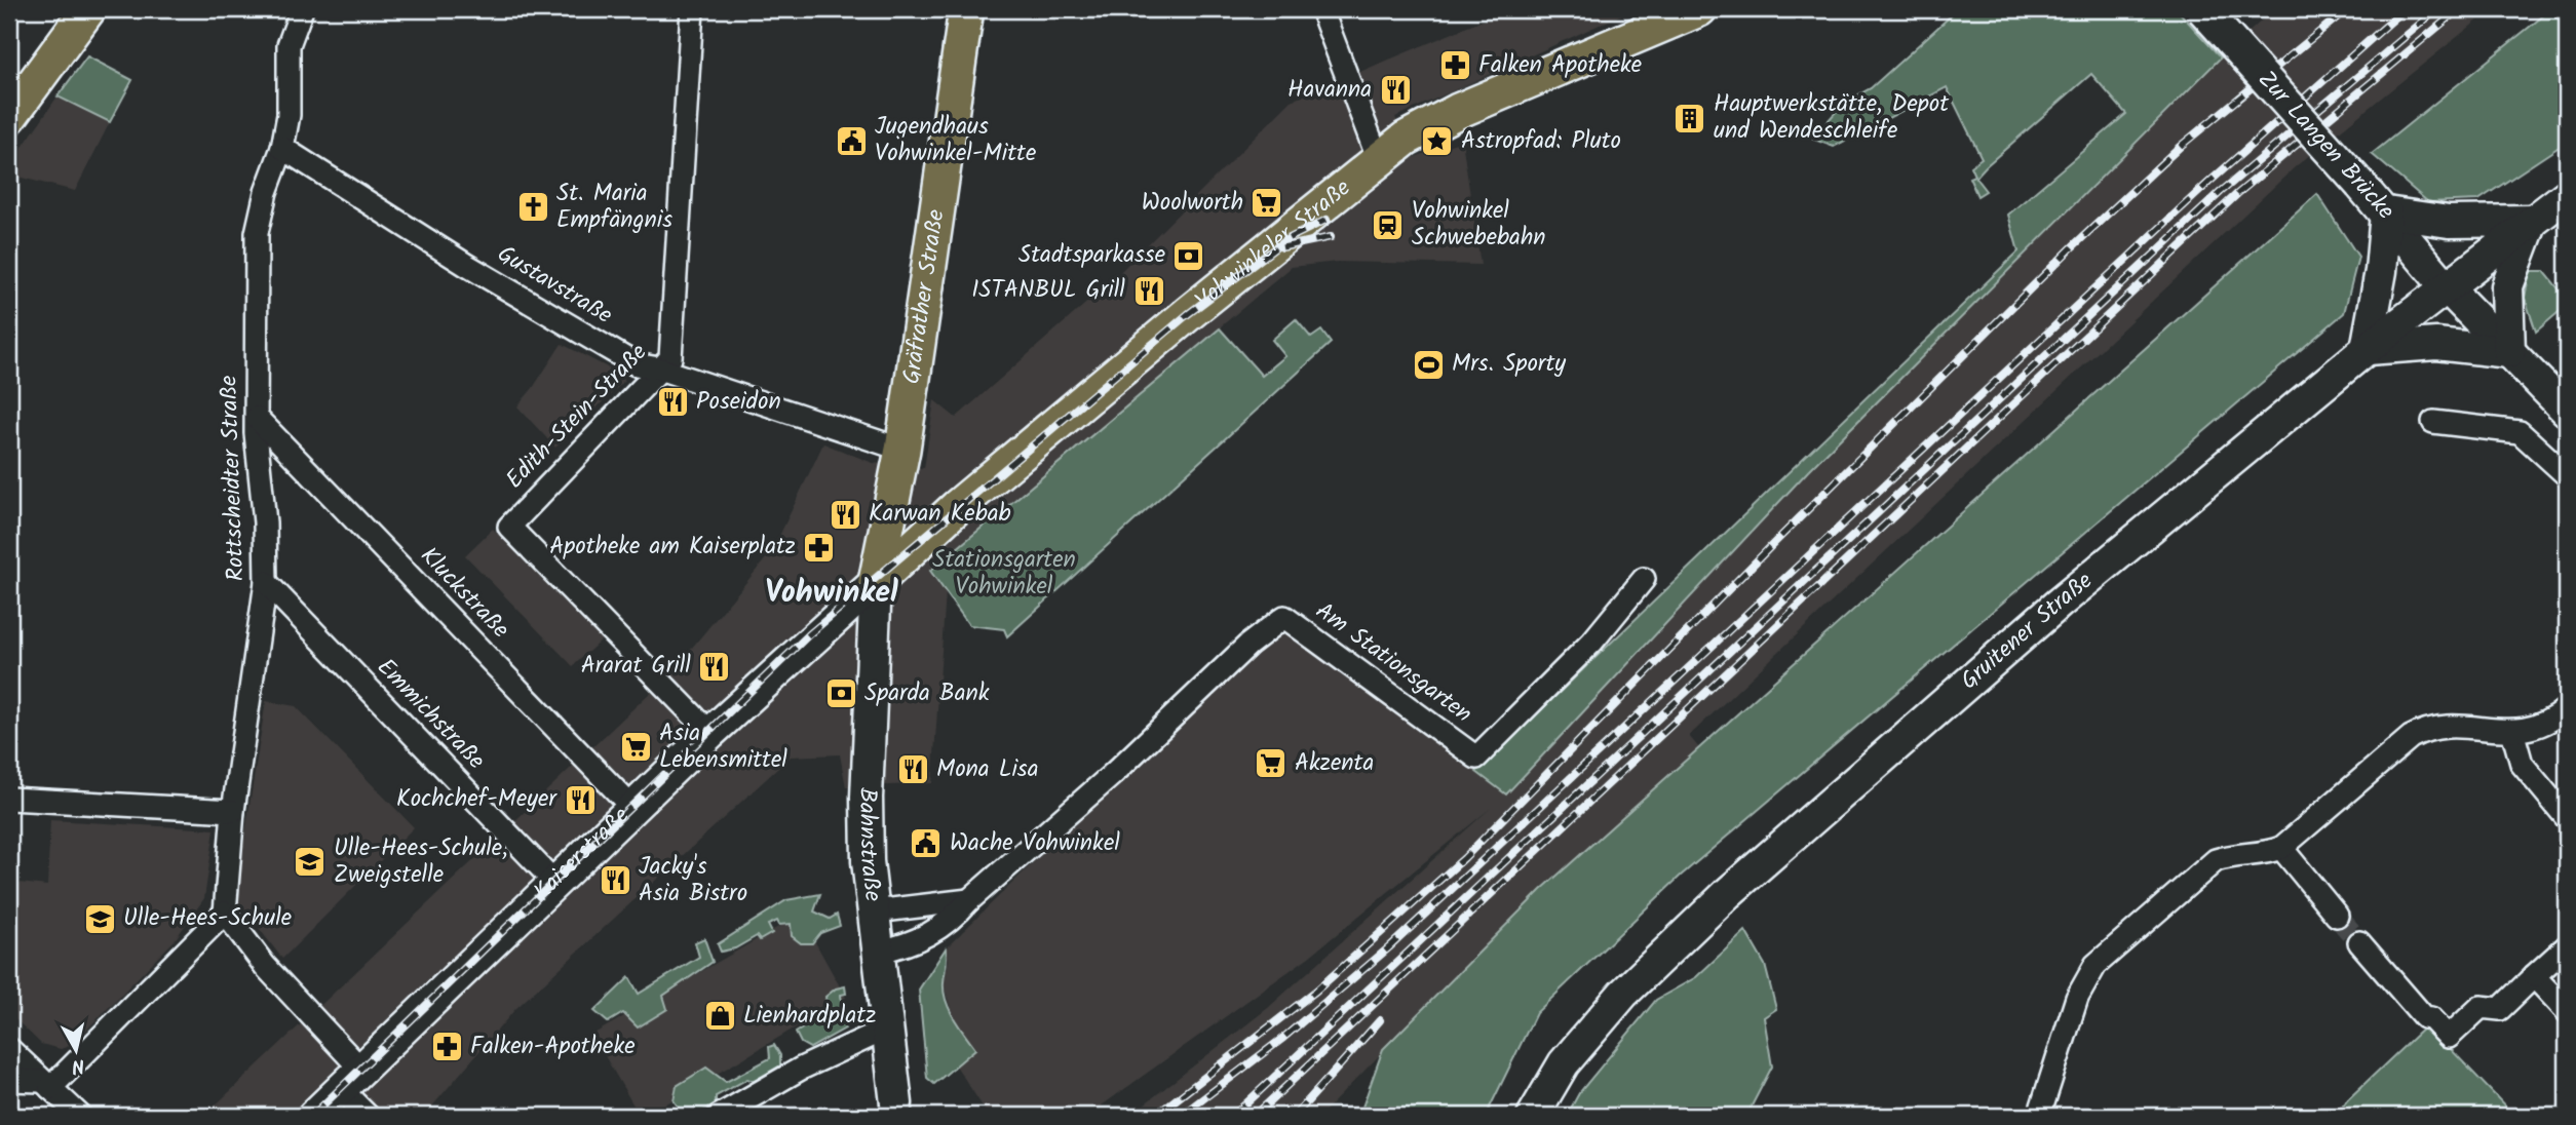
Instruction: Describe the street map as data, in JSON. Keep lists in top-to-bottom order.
{
  "streets": {
    "main road": [
      "Zur Langen Brücke",
      "Vohwinkeler Straße",
      "Gräfrather Straße",
      "Gruitener Straße",
      "Bahnstraße",
      "Kaiserstraße"
    ],
    "street": [
      "Gustavstraße",
      "Edith-Stein-Straße",
      "Rottscheidter Straße",
      "Kluckstraße",
      "Am Stationsgarten",
      "Emmichstraße"
    ]
  },
  "crossings": [
    ["Zur Langen Brücke", "Gruitener Straße"],
    ["Vohwinkeler Straße", "Gräfrather Straße"],
    ["Vohwinkeler Straße", "Bahnstraße"],
    ["Vohwinkeler Straße", "Kaiserstraße"],
    ["Gustavstraße", "Gräfrather Straße"],
    ["Gustavstraße", "Edith-Stein-Straße"],
    ["Gustavstraße", "Rottscheidter Straße"],
    ["Gräfrather Straße", "Bahnstraße"],
    ["Gräfrather Straße", "Kaiserstraße"],
    ["Edith-Stein-Straße", "Kaiserstraße"],
    ["Rottscheidter Straße", "Kluckstraße"],
    ["Rottscheidter Straße", "Emmichstraße"],
    ["Kluckstraße", "Kaiserstraße"],
    ["Am Stationsgarten", "Bahnstraße"],
    ["Emmichstraße", "Kaiserstraße"],
    ["Bahnstraße", "Kaiserstraße"]
  ],
  "districts": ["Vohwinkel"],
  "parks": ["Stationsgarten Vohwinkel"],
  "places": {
    "pharmacy": ["Falken Apotheke", "Apotheke am Kaiserplatz", "Falken-Apotheke"],
    "restaurant": [
      "Havanna",
      "ISTANBUL Grill",
      "Poseidon",
      "Karwan Kebab",
      "Ararat Grill",
      "Mona Lisa",
      "Kochchef-Meyer",
      "Jacky's Asia Bistro"
    ],
    "building": ["Hauptwerkstätte, Depot und Wendeschleife"],
    "public building": ["Jugendhaus Vohwinkel-Mitte", "Wache Vohwinkel"],
    "place": ["Astropfad: Pluto"],
    "supermarket": ["Woolworth", "Asia Lebensmittel", "Akzenta"],
    "church": ["St. Maria Empfängnis"],
    "station": ["Vohwinkel Schwebebahn"],
    "bank": ["Stadtsparkasse", "Sparda Bank"],
    "sports": ["Mrs. Sporty"],
    "school or university": ["Ulle-Hees-Schule, Zweigstelle", "Ulle-Hees-Schule"],
    "shop": ["Lienhardplatz"]
  },
  "north": "bottom"
}
